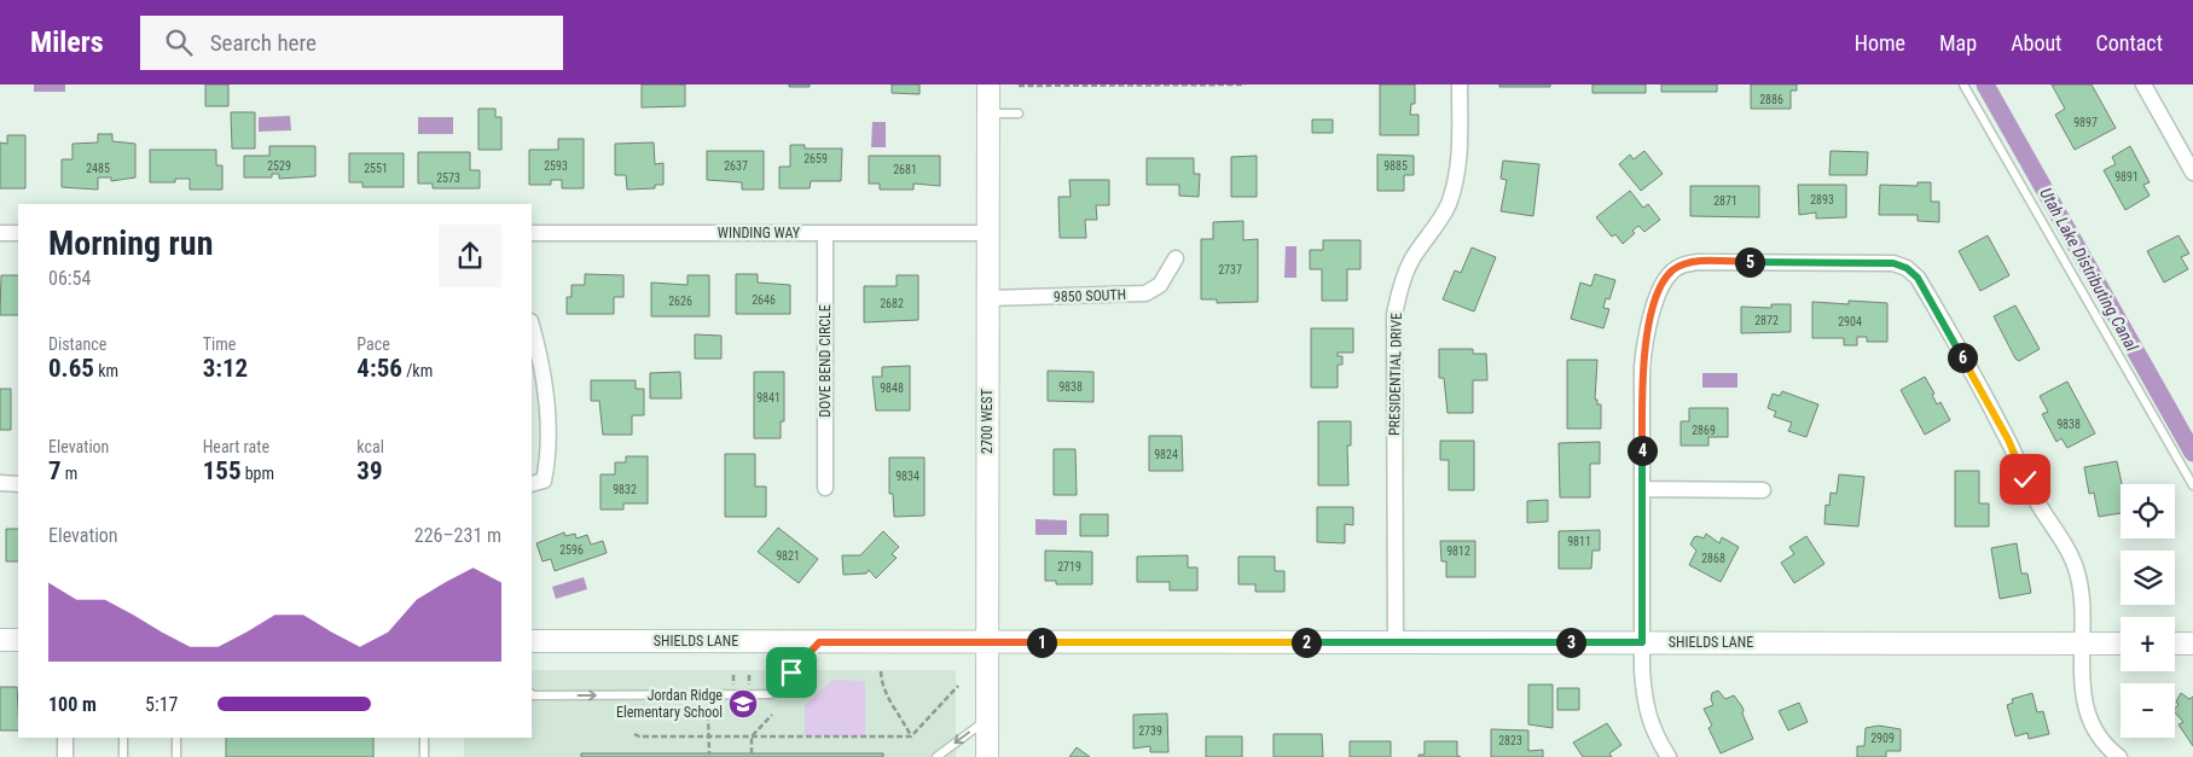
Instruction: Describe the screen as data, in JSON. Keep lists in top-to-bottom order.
{
  "streets": {
    "main road": ["2700 WEST", "SHIELDS LANE"],
    "street": [
      "WINDING WAY",
      "9850 SOUTH",
      "DOVE BEND CIRCLE",
      "PRESIDENTIAL DRIVE"
    ]
  },
  "crossings": [
    ["WINDING WAY", "DOVE BEND CIRCLE"],
    ["WINDING WAY", "2700 WEST"],
    ["9850 SOUTH", "2700 WEST"],
    ["PRESIDENTIAL DRIVE", "SHIELDS LANE"],
    ["2700 WEST", "SHIELDS LANE"]
  ],
  "water": ["Utah Lake Distributing Canal"],
  "places": {
    "school or university": ["Jordan Ridge Elementary School"]
  },
  "house_numbers": [
    "2886",
    "9897",
    "2659",
    "2529",
    "2593",
    "2637",
    "9885",
    "2485",
    "2551",
    "2681",
    "9891",
    "2573",
    "2893",
    "2871",
    "2737",
    "2646",
    "2626",
    "2682",
    "2872",
    "2904",
    "9838",
    "9848",
    "9841",
    "9838",
    "2869",
    "9824",
    "9834",
    "9832",
    "9811",
    "2596",
    "9812",
    "9821",
    "2868",
    "2719",
    "2739",
    "2909",
    "2823"
  ],
  "page": {
    "header": "Milers",
    "search": "Search here",
    "nav": [
      "Home",
      "Map",
      "About",
      "Contact"
    ],
    "heading": ["Morning run", "06:54"],
    "pins": [
      "5",
      "6",
      "4",
      "1",
      "2",
      "3"
    ],
    "stats": [
      ["Distance", "0.65 km"],
      ["Time", "3:12"],
      ["Pace", "4:56 /km"],
      ["Elevation", "7 m"],
      ["Heart rate", "155 bpm"],
      ["kcal", "39"]
    ],
    "map_buttons": ["+", "−"],
    "chart": ["Elevation", "226–231 m"],
    "list": [
      {
        "name": "100 m",
        "note": "5:17"
      }
    ]
  }
}
